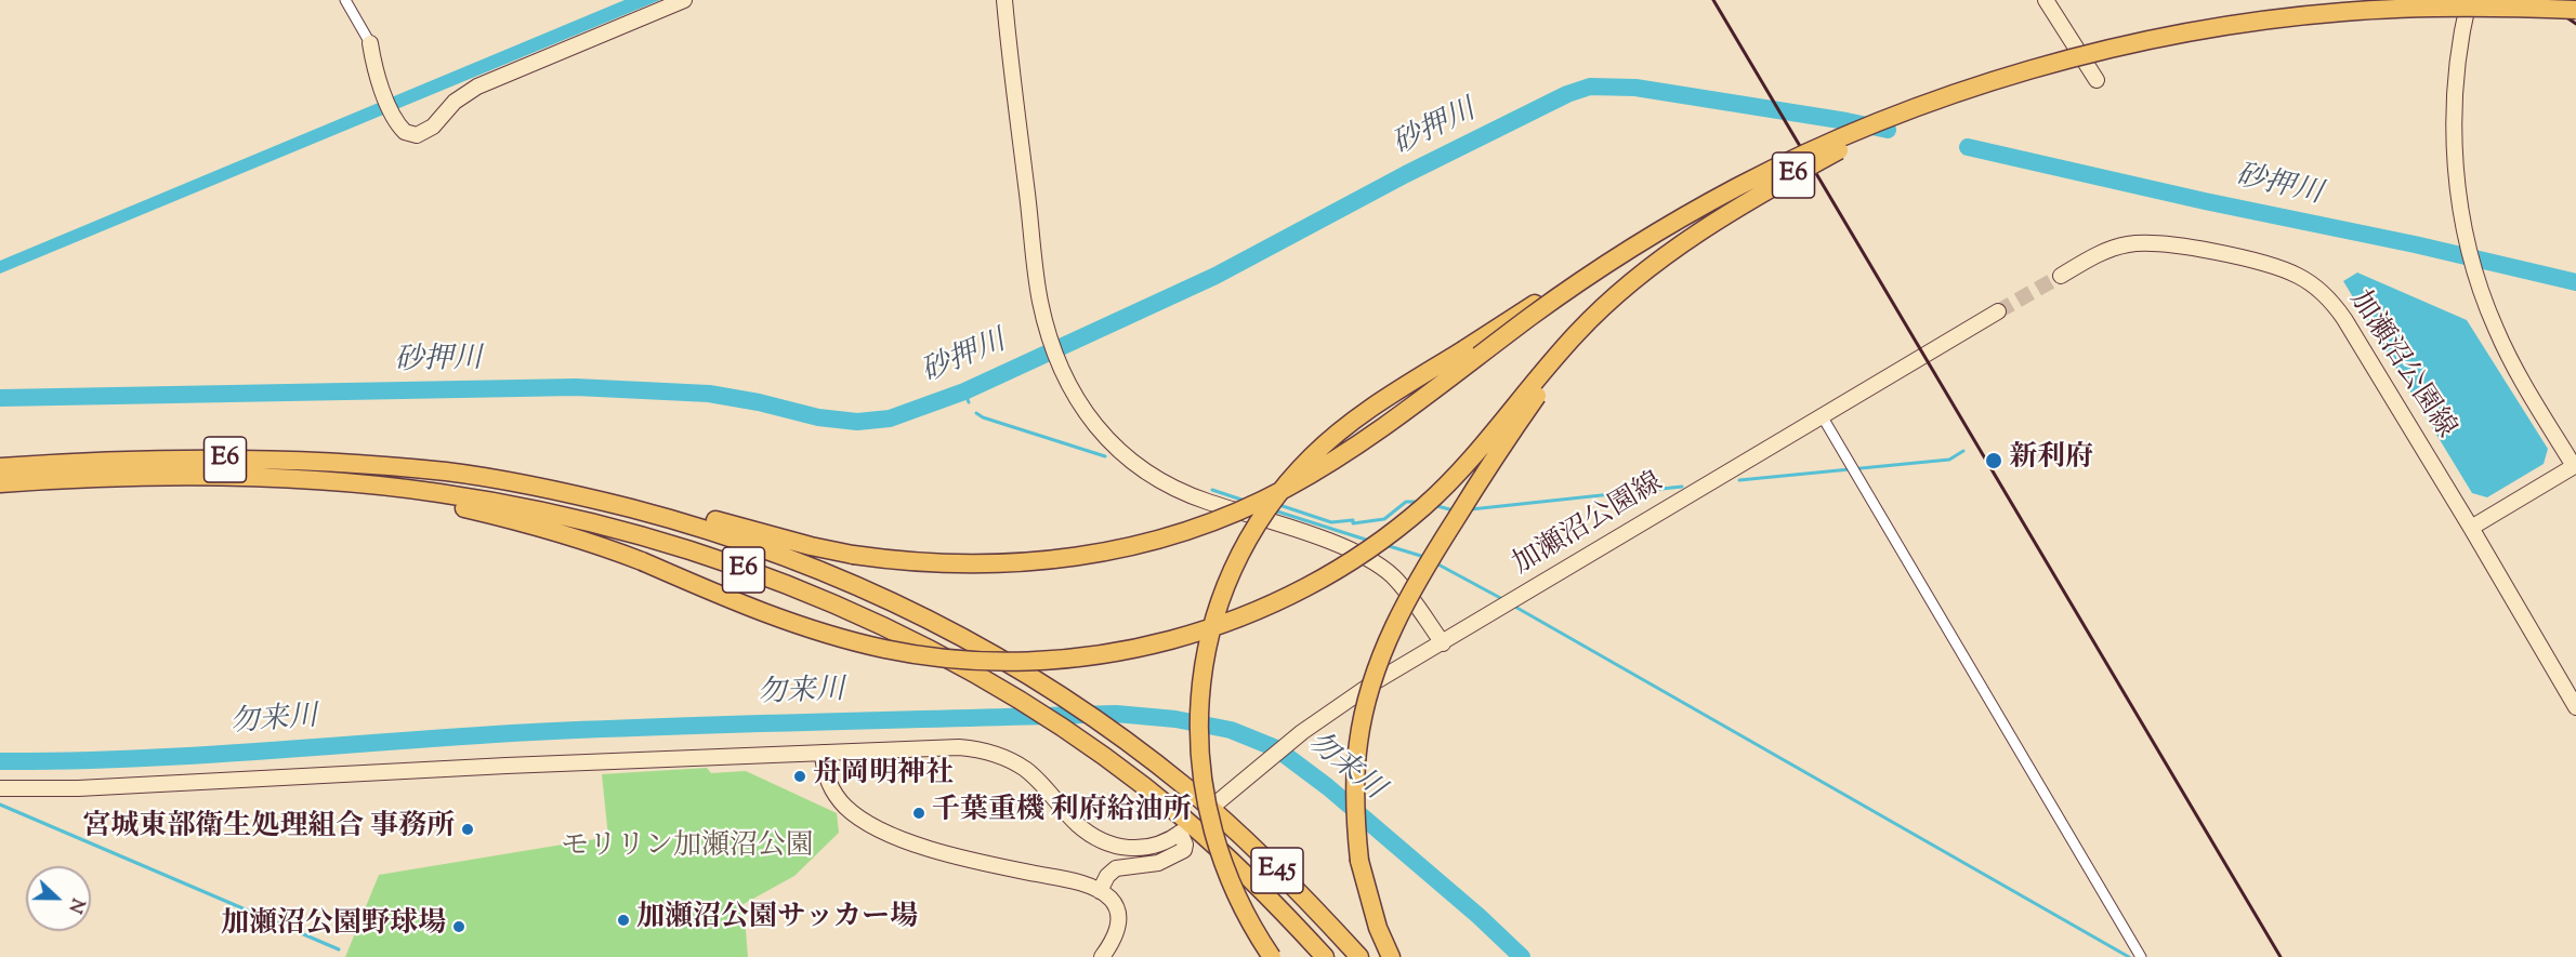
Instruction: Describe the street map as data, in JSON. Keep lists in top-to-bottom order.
{
  "streets": {
    "highway": ["E6", "E45"],
    "street": ["加瀬沼公園線"]
  },
  "crossings": [
    ["E6", "E45"]
  ],
  "water": ["砂押川", "勿来川"],
  "parks": ["モリリン加瀬沼公園"],
  "places": [
    "新利府",
    "舟岡明神社",
    "千葉重機 利府給油所",
    "宮城東部衛生処理組合 事務所",
    "加瀬沼公園サッカー場",
    "加瀬沼公園野球場"
  ],
  "north": "right"
}
